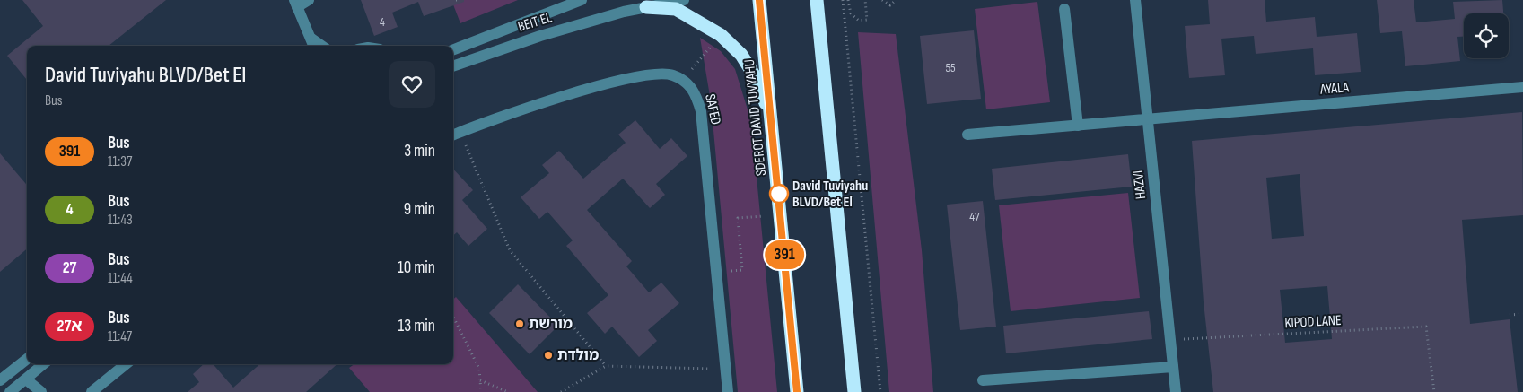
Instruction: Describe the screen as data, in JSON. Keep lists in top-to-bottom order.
{
  "streets": {
    "highway": ["SDEROT DAVID TUVYAHU"],
    "street": [
      "BEIT EL",
      "AYALA",
      "SAFED",
      "HAZVI"
    ],
    "path": ["KIPOD LANE"]
  },
  "crossings": [
    ["AYALA", "HAZVI"]
  ],
  "places": ["David Tuviyahu BLVD/Bet El", "מורשת", "מולדת"],
  "lines": ["bus line 391"],
  "house_numbers": ["4", "55", "47"],
  "page": {
    "on_map": "391",
    "heading": ["David Tuviyahu BLVD/Bet El", "Bus"],
    "list": [
      {
        "mark": "391",
        "name": "Bus",
        "note": "11:37",
        "value": "3 min"
      },
      {
        "mark": "4",
        "name": "Bus",
        "note": "11:43",
        "value": "9 min"
      },
      {
        "mark": "27",
        "name": "Bus",
        "note": "11:44",
        "value": "10 min"
      },
      {
        "mark": "27א",
        "name": "Bus",
        "note": "11:47",
        "value": "13 min"
      }
    ]
  }
}
